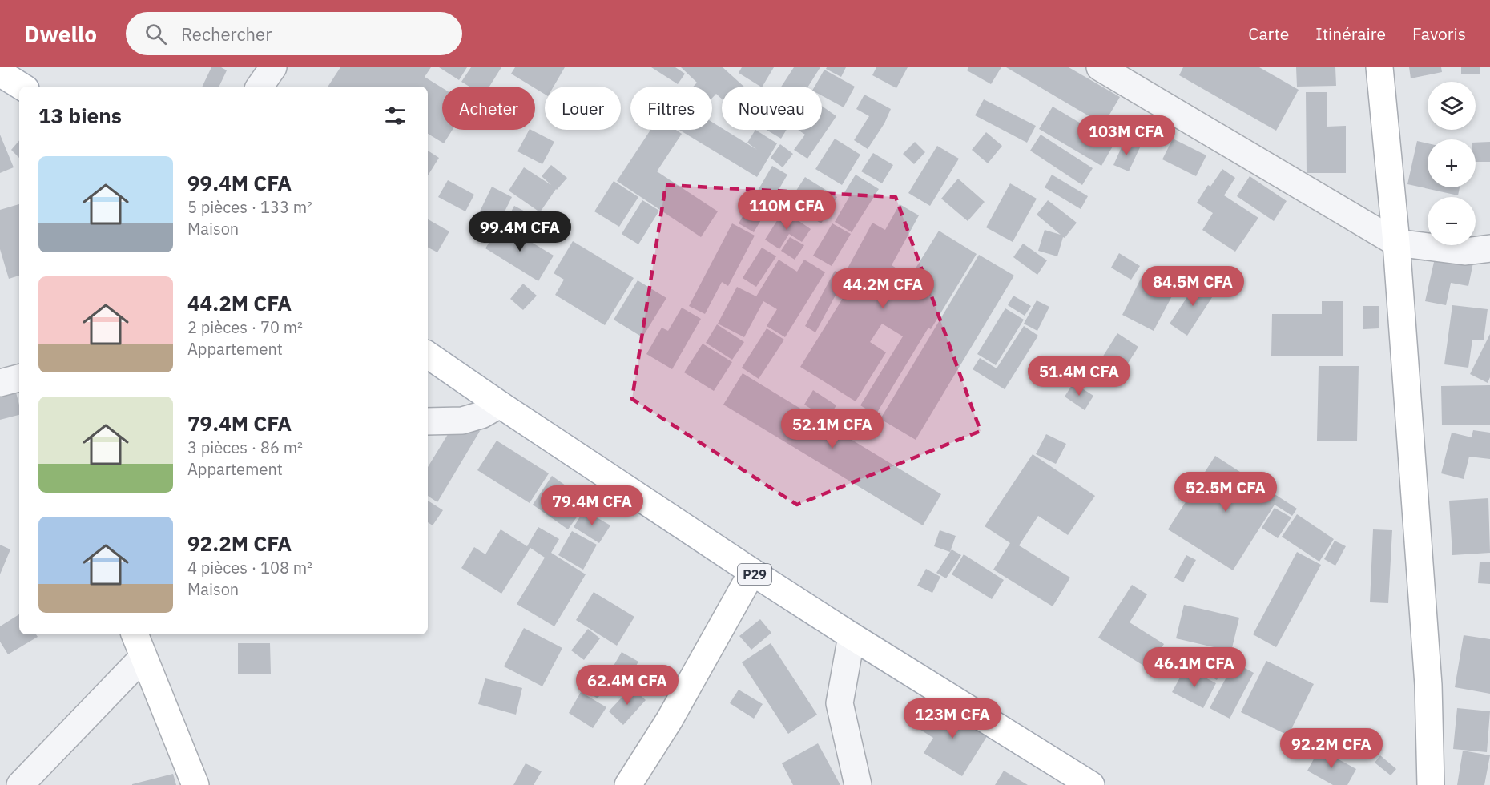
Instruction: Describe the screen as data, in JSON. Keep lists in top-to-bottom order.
{
  "streets": {
    "main road": ["P29"]
  },
  "page": {
    "header": "Dwello",
    "search": "Rechercher",
    "nav": ["Carte", "Itinéraire", "Favoris"],
    "map_buttons": ["+", "−"],
    "chip": [
      "Acheter",
      "Louer",
      "Filtres",
      "Nouveau"
    ],
    "heading": "13 biens",
    "price": [
      "103M CFA",
      "110M CFA",
      "99.4M CFA",
      "84.5M CFA",
      "44.2M CFA",
      "51.4M CFA",
      "52.1M CFA",
      "52.5M CFA",
      "79.4M CFA",
      "46.1M CFA",
      "62.4M CFA",
      "123M CFA",
      "92.2M CFA"
    ],
    "list": [
      {
        "name": "99.4M CFA",
        "note": "5 pièces · 133 m² · Maison"
      },
      {
        "name": "44.2M CFA",
        "note": "2 pièces · 70 m² · Appartement"
      },
      {
        "name": "79.4M CFA",
        "note": "3 pièces · 86 m² · Appartement"
      },
      {
        "name": "92.2M CFA",
        "note": "4 pièces · 108 m² · Maison"
      }
    ]
  }
}
